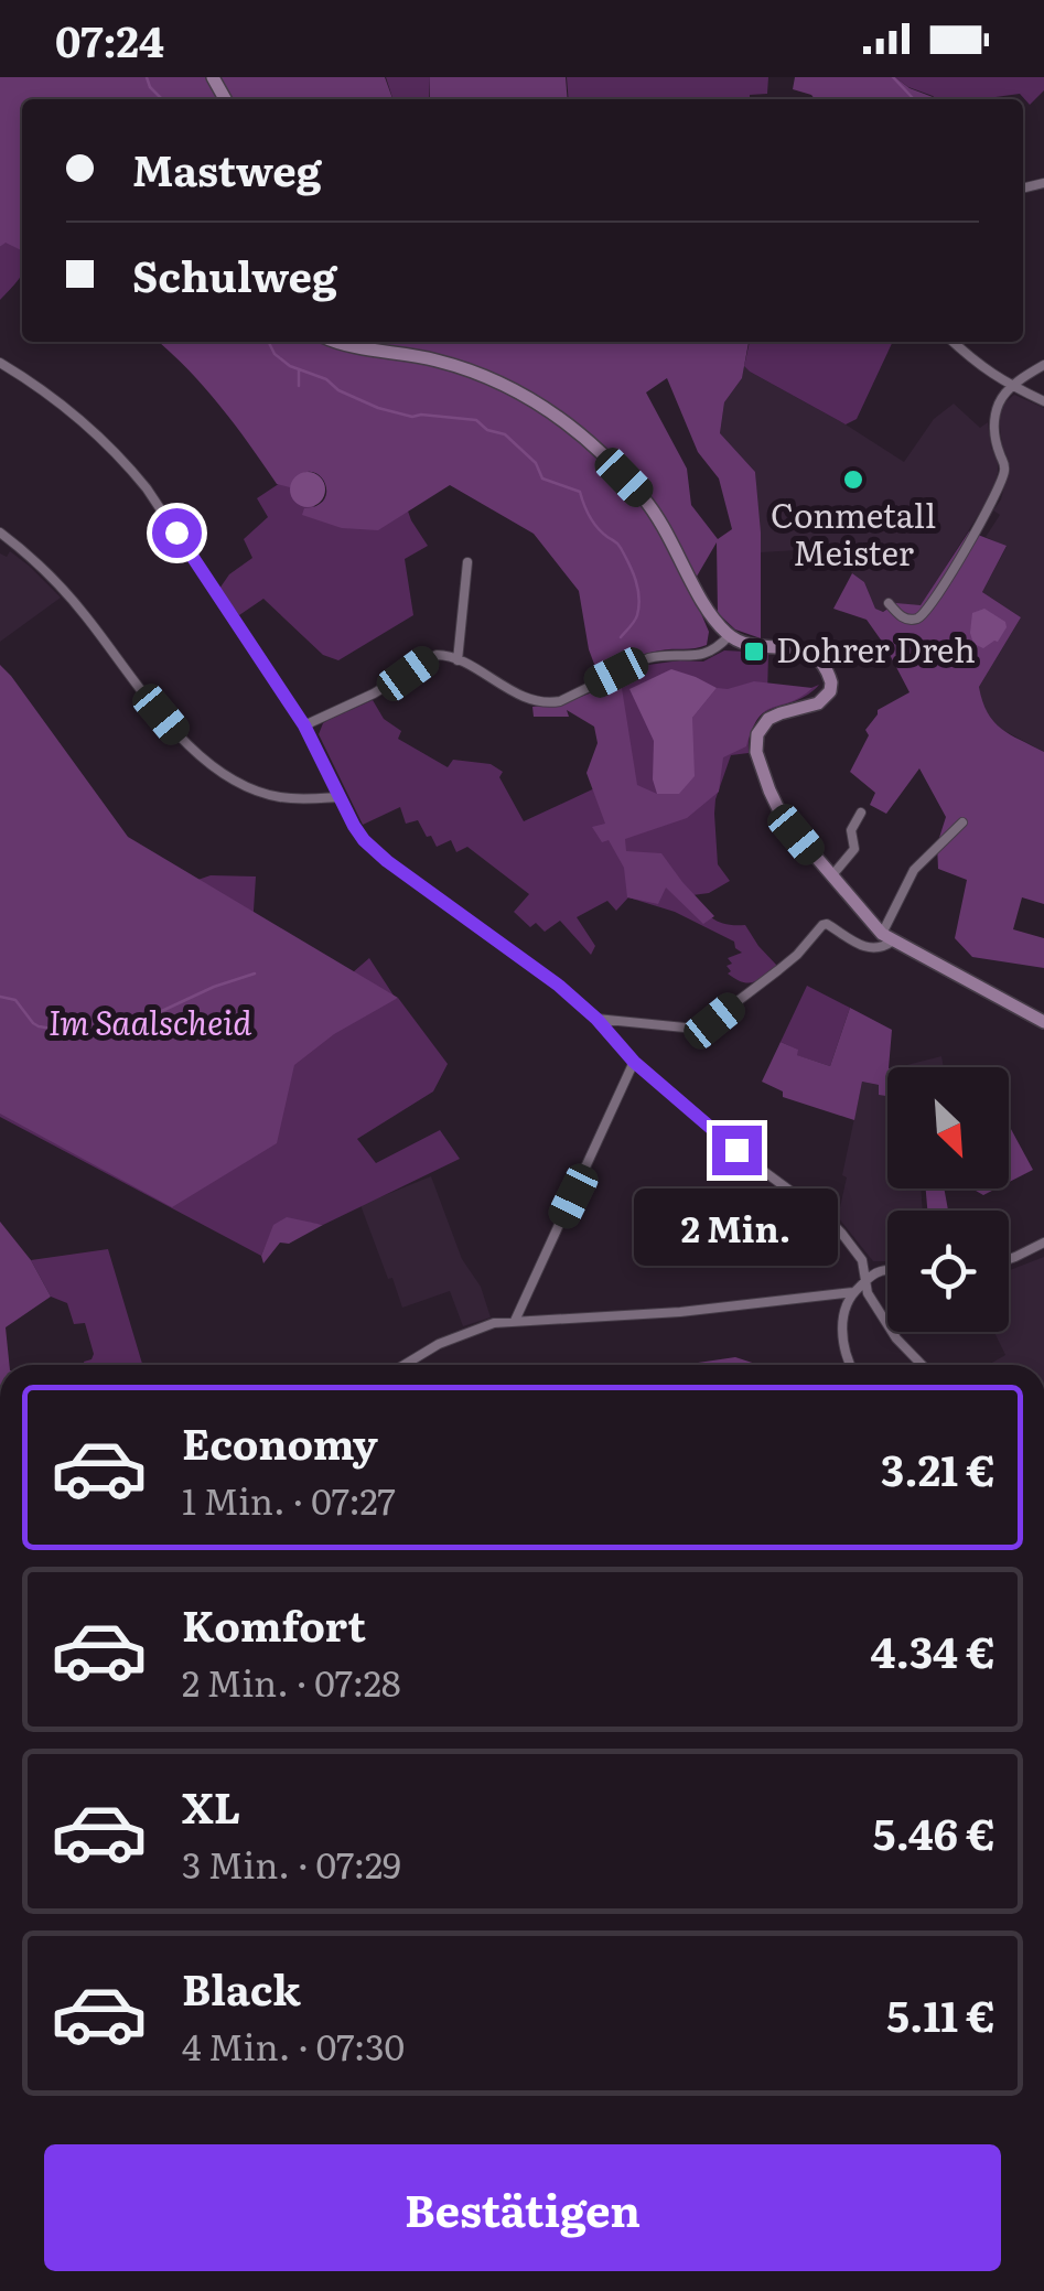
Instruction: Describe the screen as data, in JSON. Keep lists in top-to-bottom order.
{
  "parks": ["Im Saalscheid"],
  "places": {
    "other": ["Conmetall Meister"],
    "transit": ["Dohrer Dreh"]
  },
  "north": "bottom right",
  "page": {
    "status": "07:24",
    "banner": ["Mastweg", "Schulweg"],
    "bubble": "2 Min.",
    "list": [
      {
        "name": "Economy",
        "note": "1 Min. · 07:27",
        "value": "3.21 €"
      },
      {
        "name": "Komfort",
        "note": "2 Min. · 07:28",
        "value": "4.34 €"
      },
      {
        "name": "XL",
        "note": "3 Min. · 07:29",
        "value": "5.46 €"
      },
      {
        "name": "Black",
        "note": "4 Min. · 07:30",
        "value": "5.11 €"
      }
    ],
    "buttons": "Bestätigen"
  }
}
